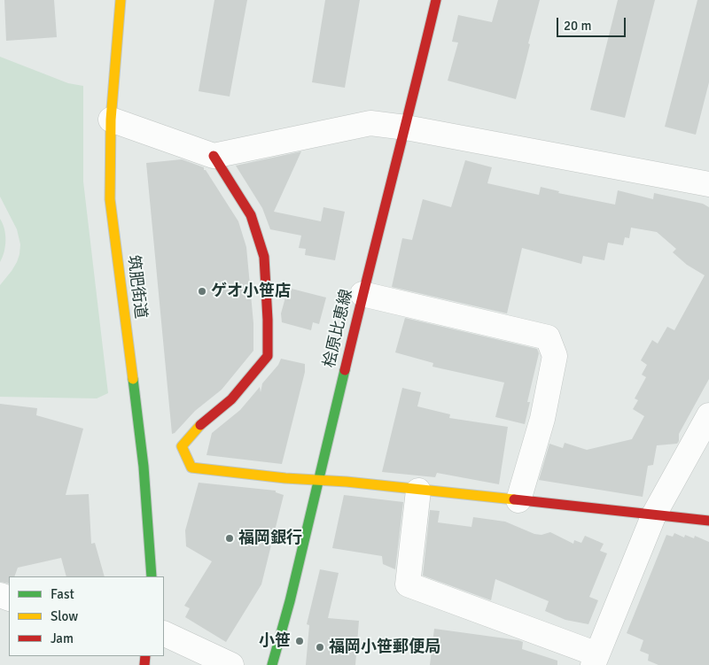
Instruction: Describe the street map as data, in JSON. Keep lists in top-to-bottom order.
{
  "streets": {
    "street": ["筑肥街道", "桧原比恵線"]
  },
  "places": [
    "ゲオ小笹店",
    "福岡銀行",
    "小笹",
    "福岡小笹郵便局"
  ],
  "legend": ["Fast", "Slow", "Jam"],
  "scale_bar": "20 m"
}
